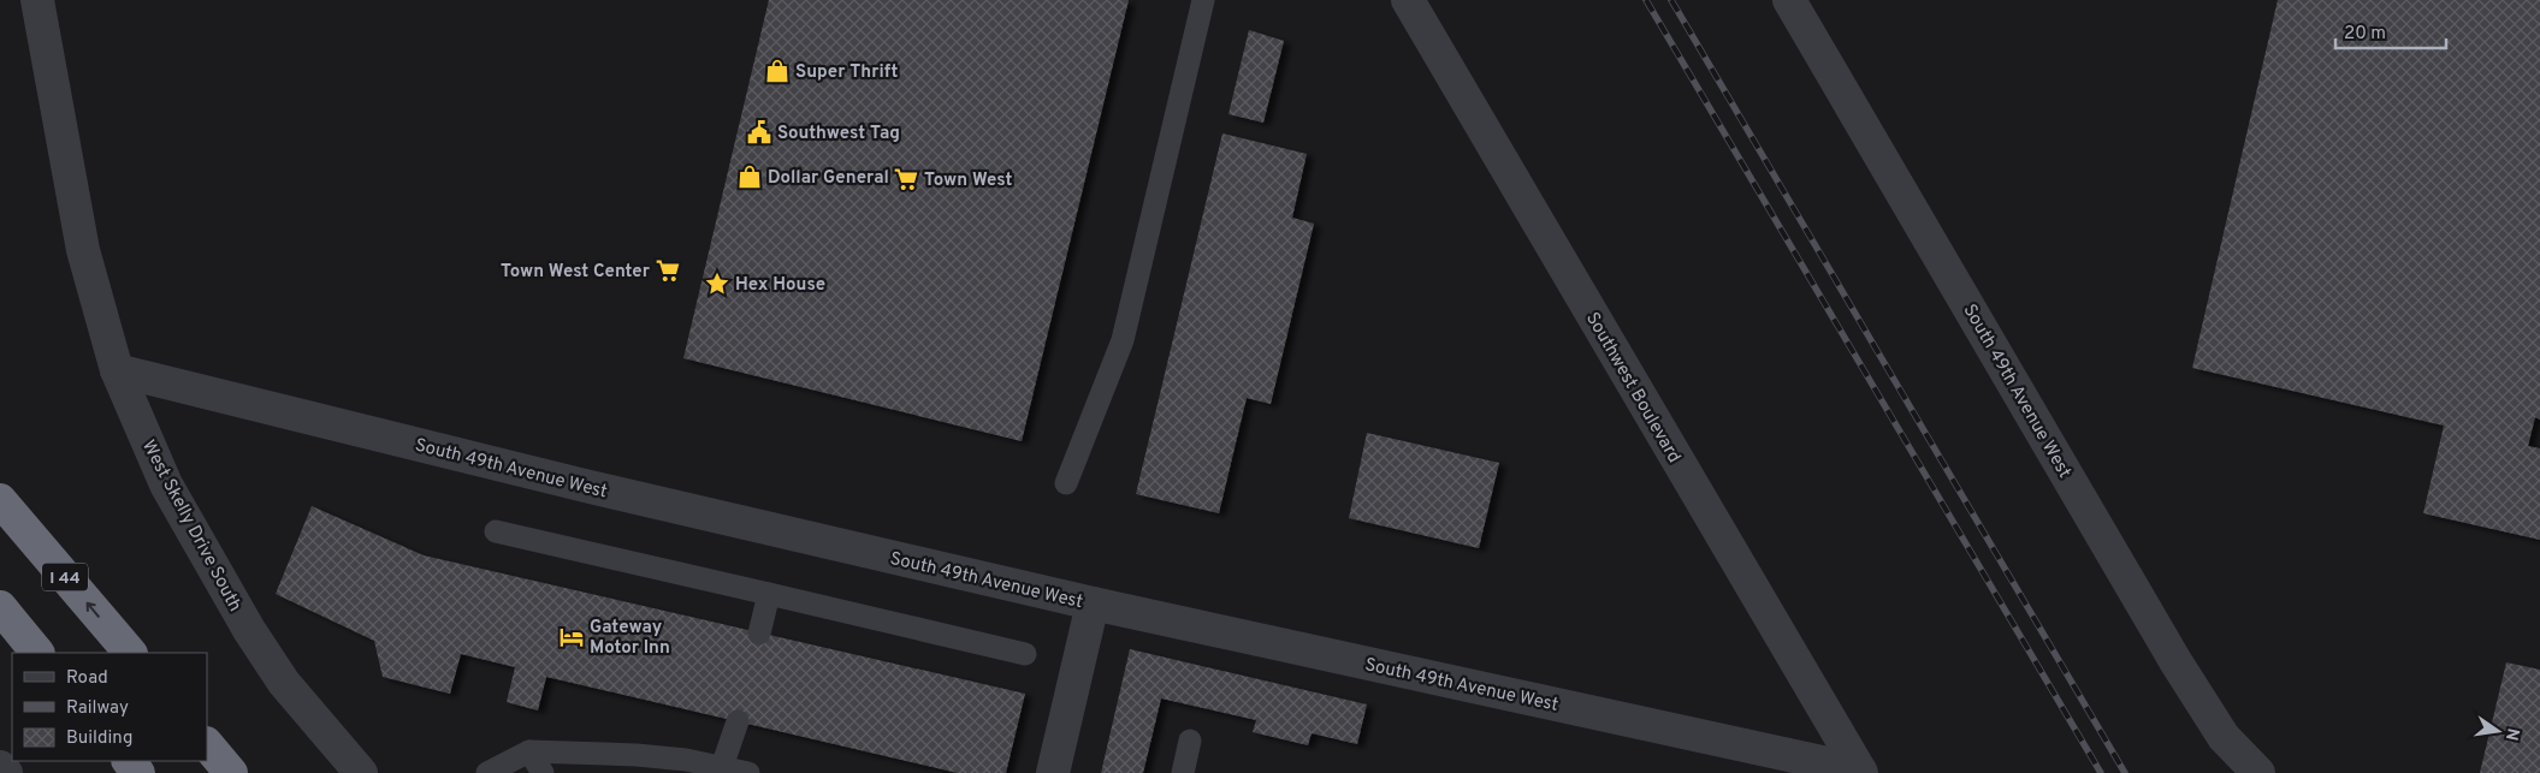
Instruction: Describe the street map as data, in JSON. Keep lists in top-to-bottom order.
{
  "streets": {
    "highway": ["I 44"],
    "street": ["Southwest Boulevard", "South 49th Avenue West", "West Skelly Drive South"]
  },
  "crossings": [
    ["Southwest Boulevard", "South 49th Avenue West"],
    ["South 49th Avenue West", "West Skelly Drive South"]
  ],
  "places": {
    "shop": ["Super Thrift", "Dollar General"],
    "public building": ["Southwest Tag"],
    "supermarket": ["Town West", "Town West Center"],
    "place": ["Hex House"],
    "hotel": ["Gateway Motor Inn"]
  },
  "legend": ["Road", "Railway", "Building"],
  "scale_bar": "20 m",
  "north": "right"
}
